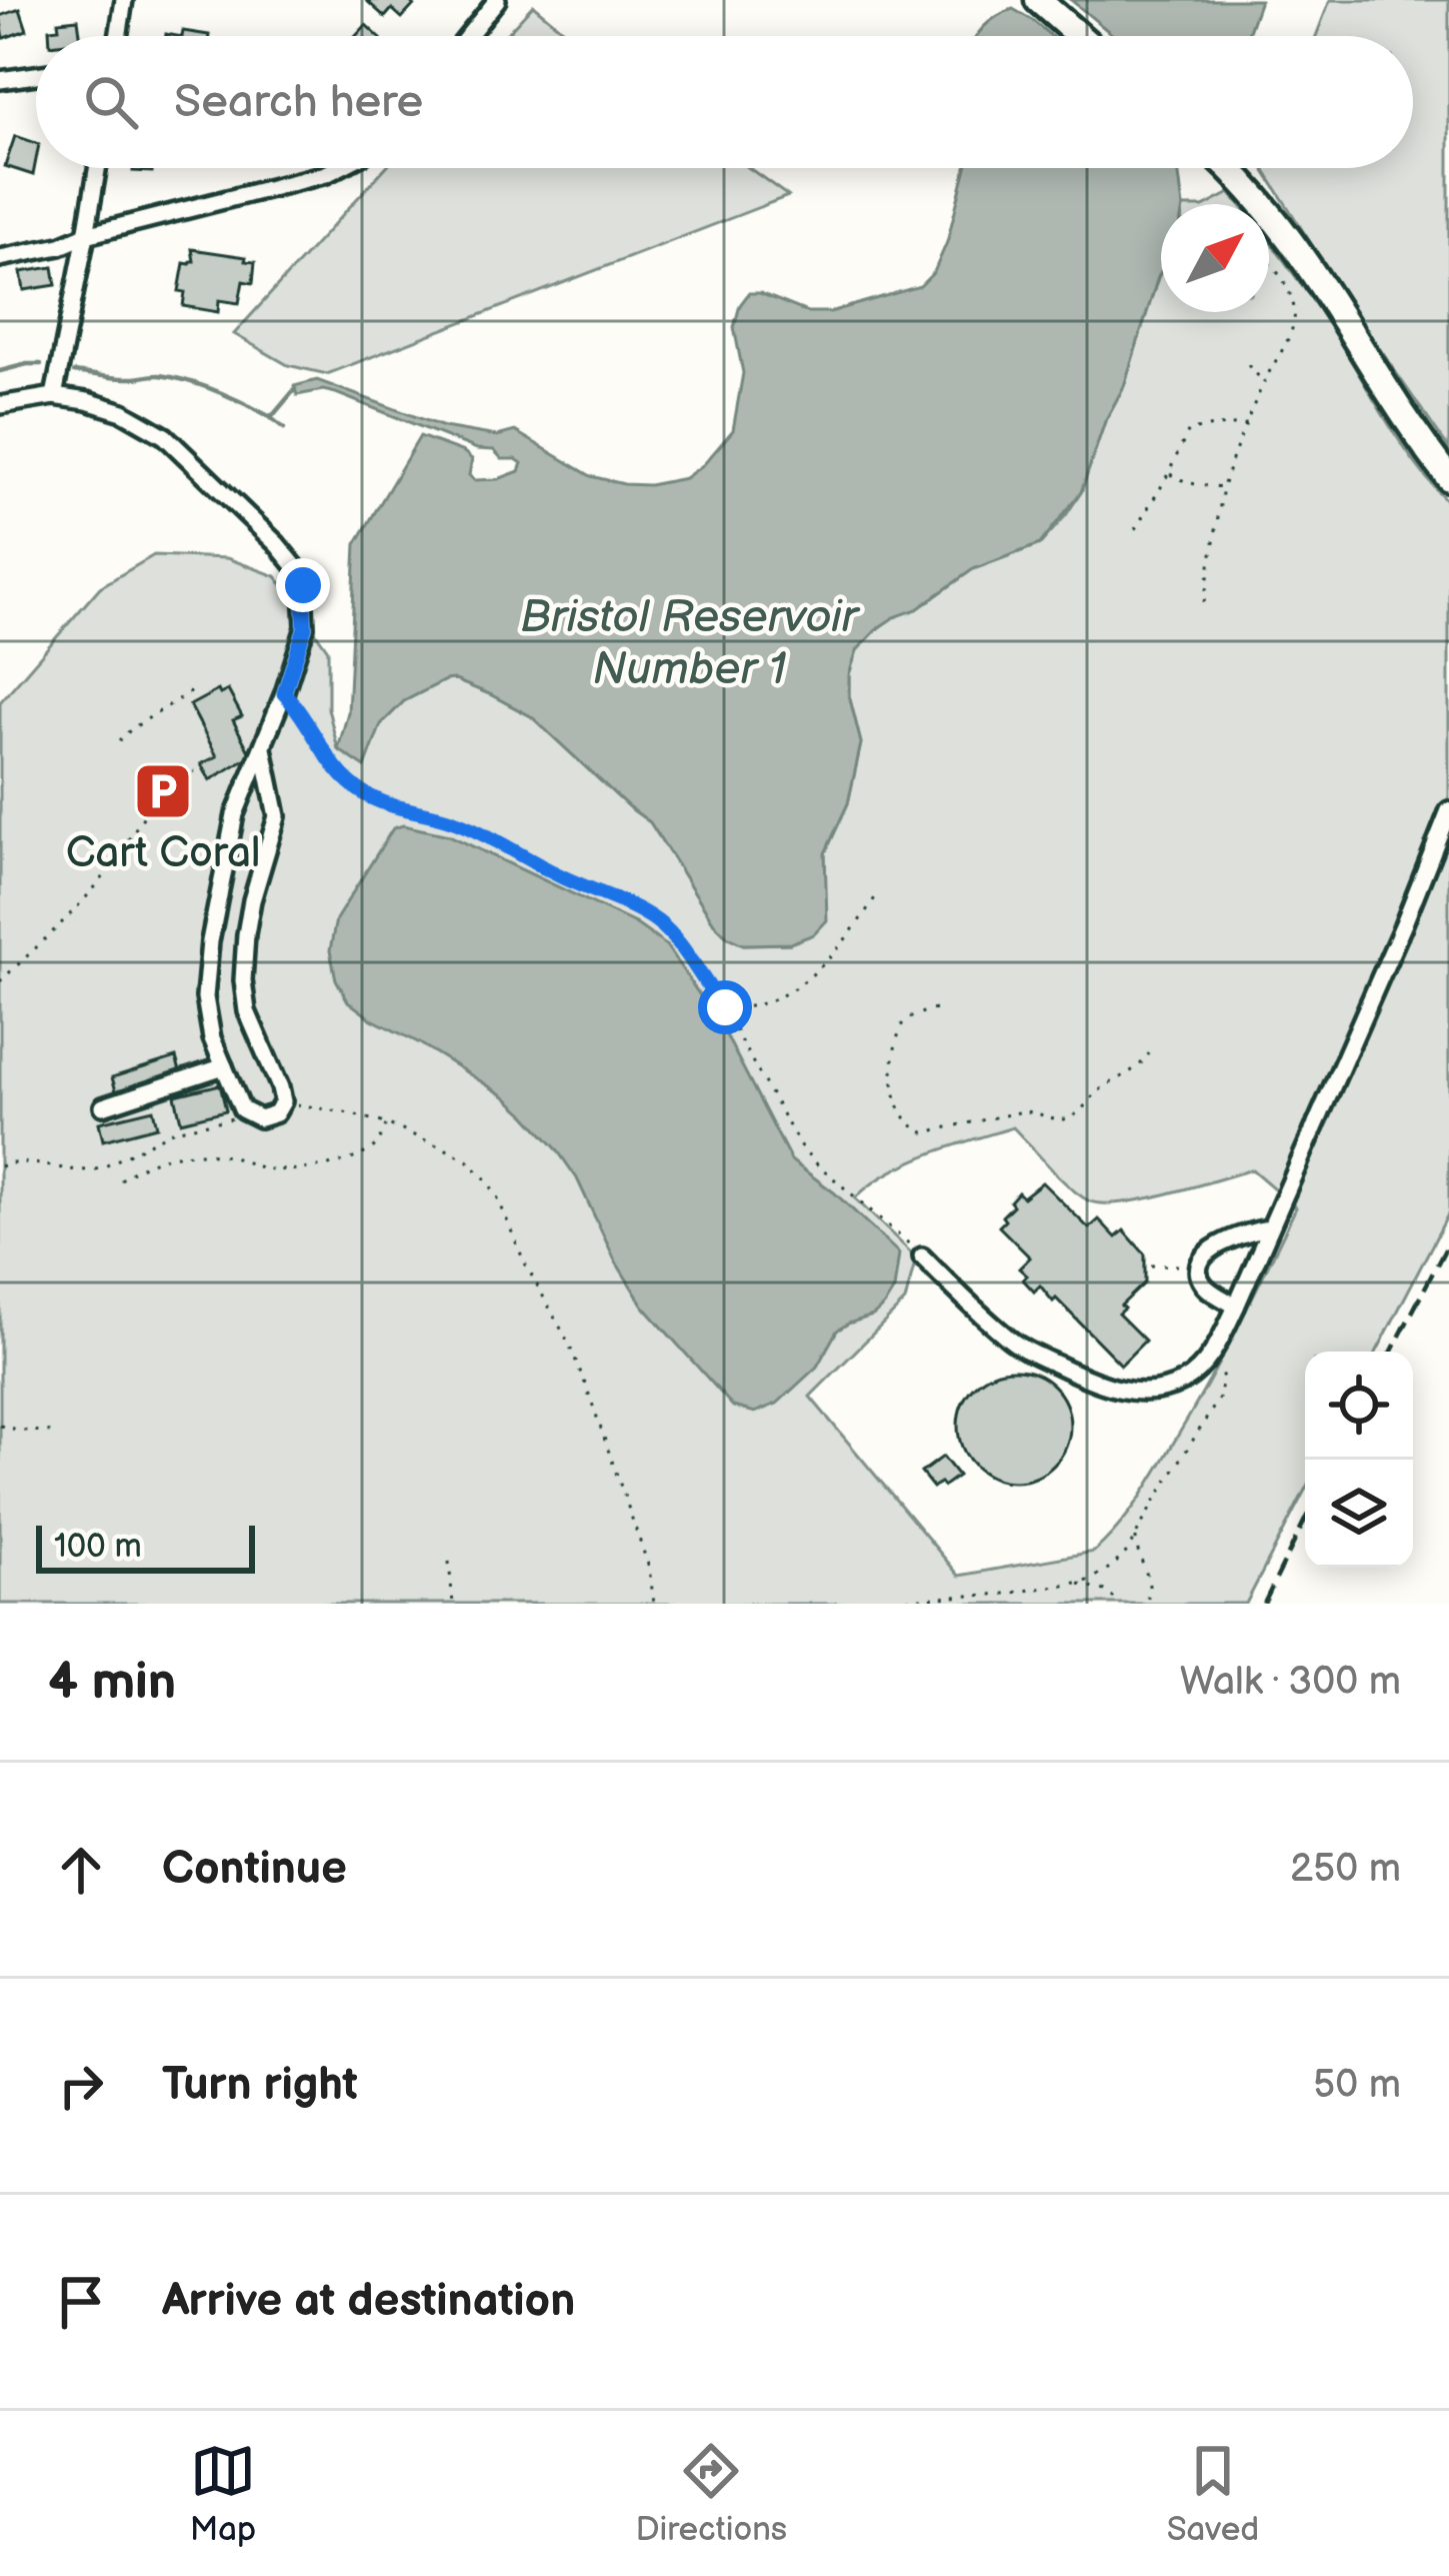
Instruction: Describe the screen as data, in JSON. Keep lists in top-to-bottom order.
{
  "water": ["Bristol Reservoir Number 1"],
  "places": {
    "parking": ["Cart Coral"]
  },
  "scale_bar": "100 m",
  "north": "top right",
  "page": {
    "search": "Search here",
    "scale": "100 m",
    "heading": ["4 min", "Walk · 300 m"],
    "list": [
      ["Continue", "250 m"],
      ["Turn right", "50 m"],
      "Arrive at destination"
    ],
    "nav": ["Map", "Directions", "Saved"]
  }
}
